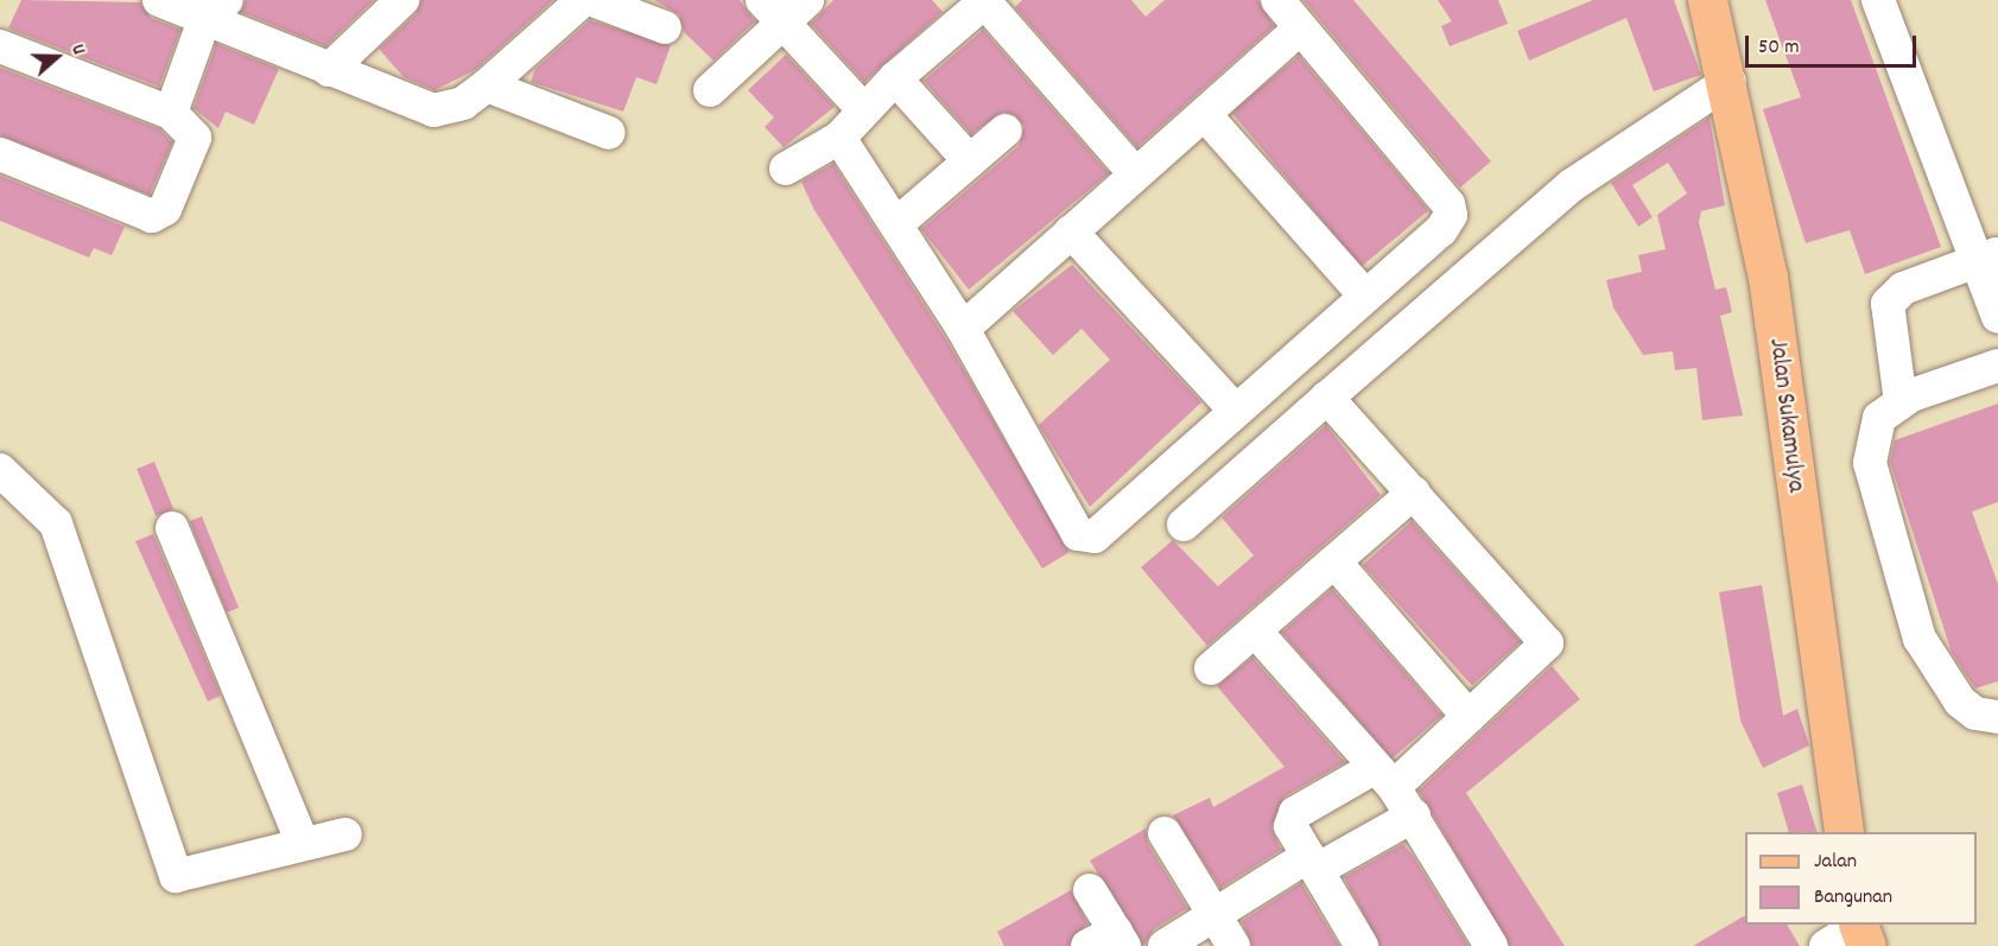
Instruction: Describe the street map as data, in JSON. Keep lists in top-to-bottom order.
{
  "streets": {
    "main road": ["Jalan Sukamulya"]
  },
  "legend": ["Jalan", "Bangunan"],
  "scale_bar": "50 m",
  "north": "right"
}
